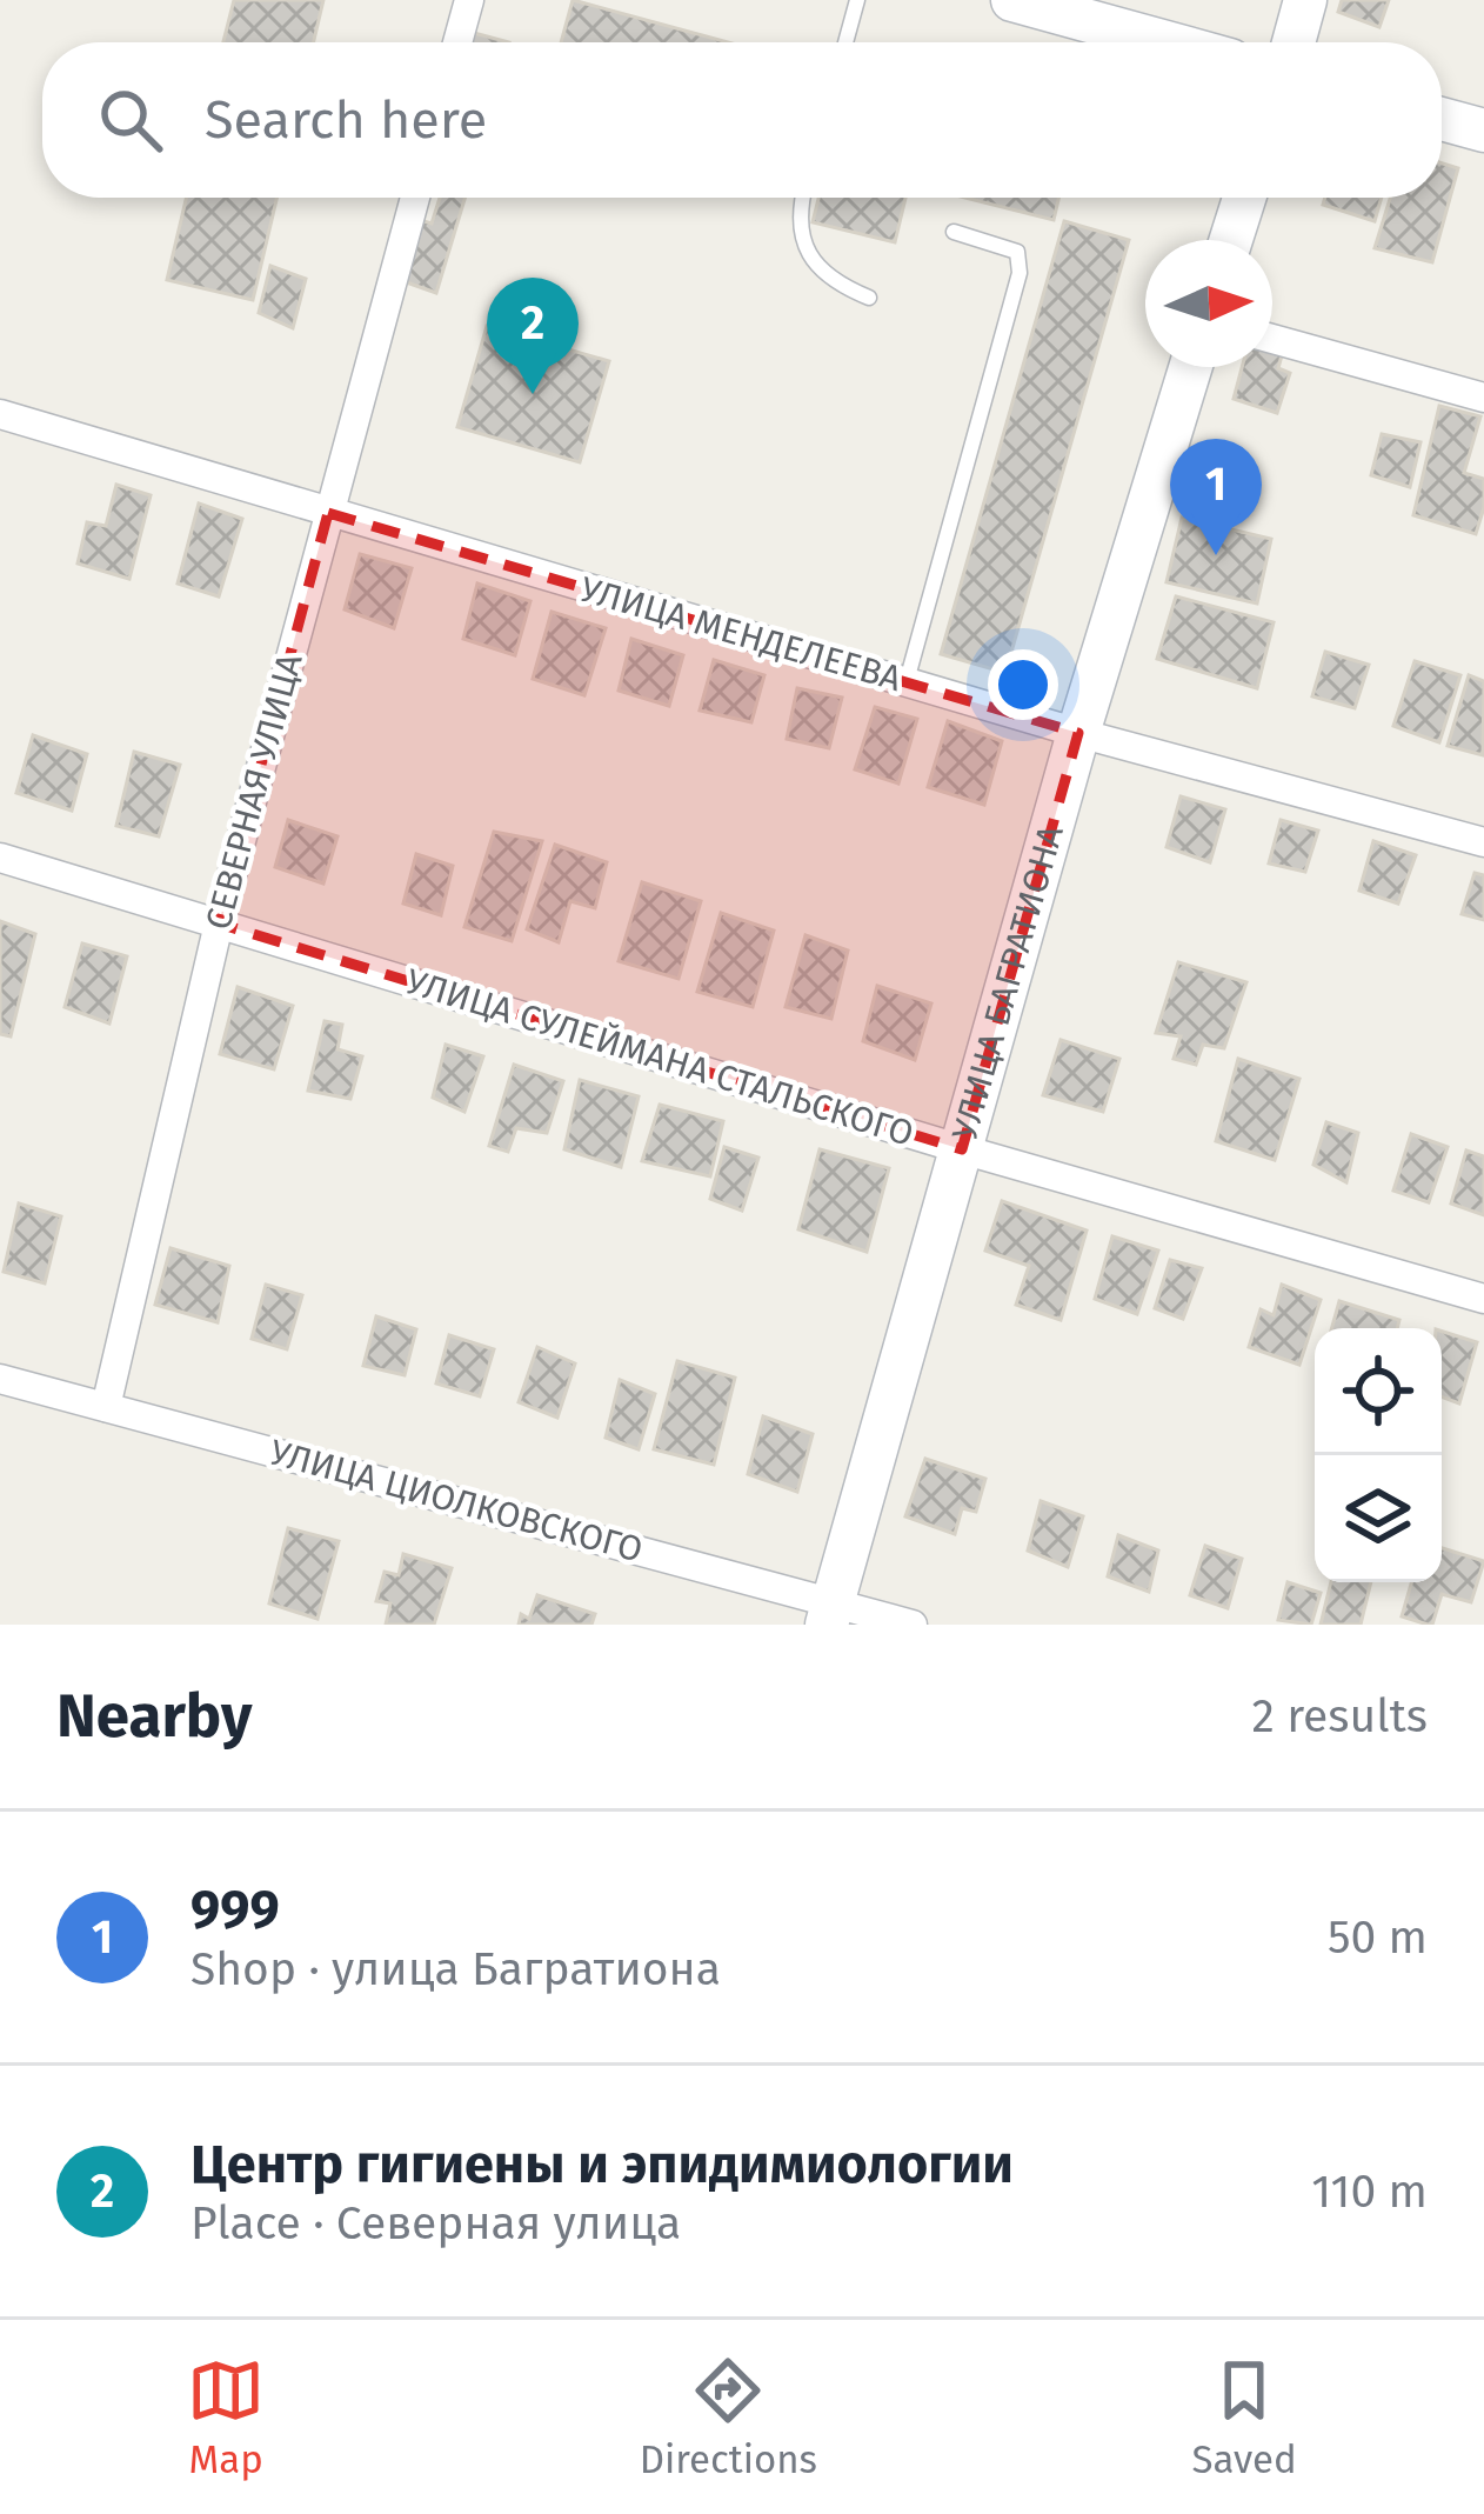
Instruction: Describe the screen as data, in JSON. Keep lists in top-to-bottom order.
{
  "streets": {
    "street": [
      "УЛИЦА МЕНДЕЛЕЕВА",
      "СЕВЕРНАЯ УЛИЦА",
      "УЛИЦА БАГРАТИОНА",
      "УЛИЦА СУЛЕЙМАНА СТАЛЬСКОГО",
      "УЛИЦА ЦИОЛКОВСКОГО"
    ]
  },
  "crossings": [
    ["УЛИЦА МЕНДЕЛЕЕВА", "СЕВЕРНАЯ УЛИЦА"],
    ["УЛИЦА МЕНДЕЛЕЕВА", "УЛИЦА БАГРАТИОНА"],
    ["СЕВЕРНАЯ УЛИЦА", "УЛИЦА СУЛЕЙМАНА СТАЛЬСКОГО"],
    ["СЕВЕРНАЯ УЛИЦА", "УЛИЦА ЦИОЛКОВСКОГО"],
    ["УЛИЦА БАГРАТИОНА", "УЛИЦА СУЛЕЙМАНА СТАЛЬСКОГО"],
    ["УЛИЦА БАГРАТИОНА", "УЛИЦА ЦИОЛКОВСКОГО"]
  ],
  "north": "right",
  "page": {
    "search": "Search here",
    "pins": ["2", "1"],
    "heading": ["Nearby", "2 results"],
    "list": [
      {
        "mark": "1",
        "name": "999",
        "note": "Shop · улица Багратиона",
        "value": "50 m"
      },
      {
        "mark": "2",
        "name": "Центр гигиены и эпидимиологии",
        "note": "Place · Северная улица",
        "value": "110 m"
      }
    ],
    "nav": ["Map", "Directions", "Saved"]
  }
}
